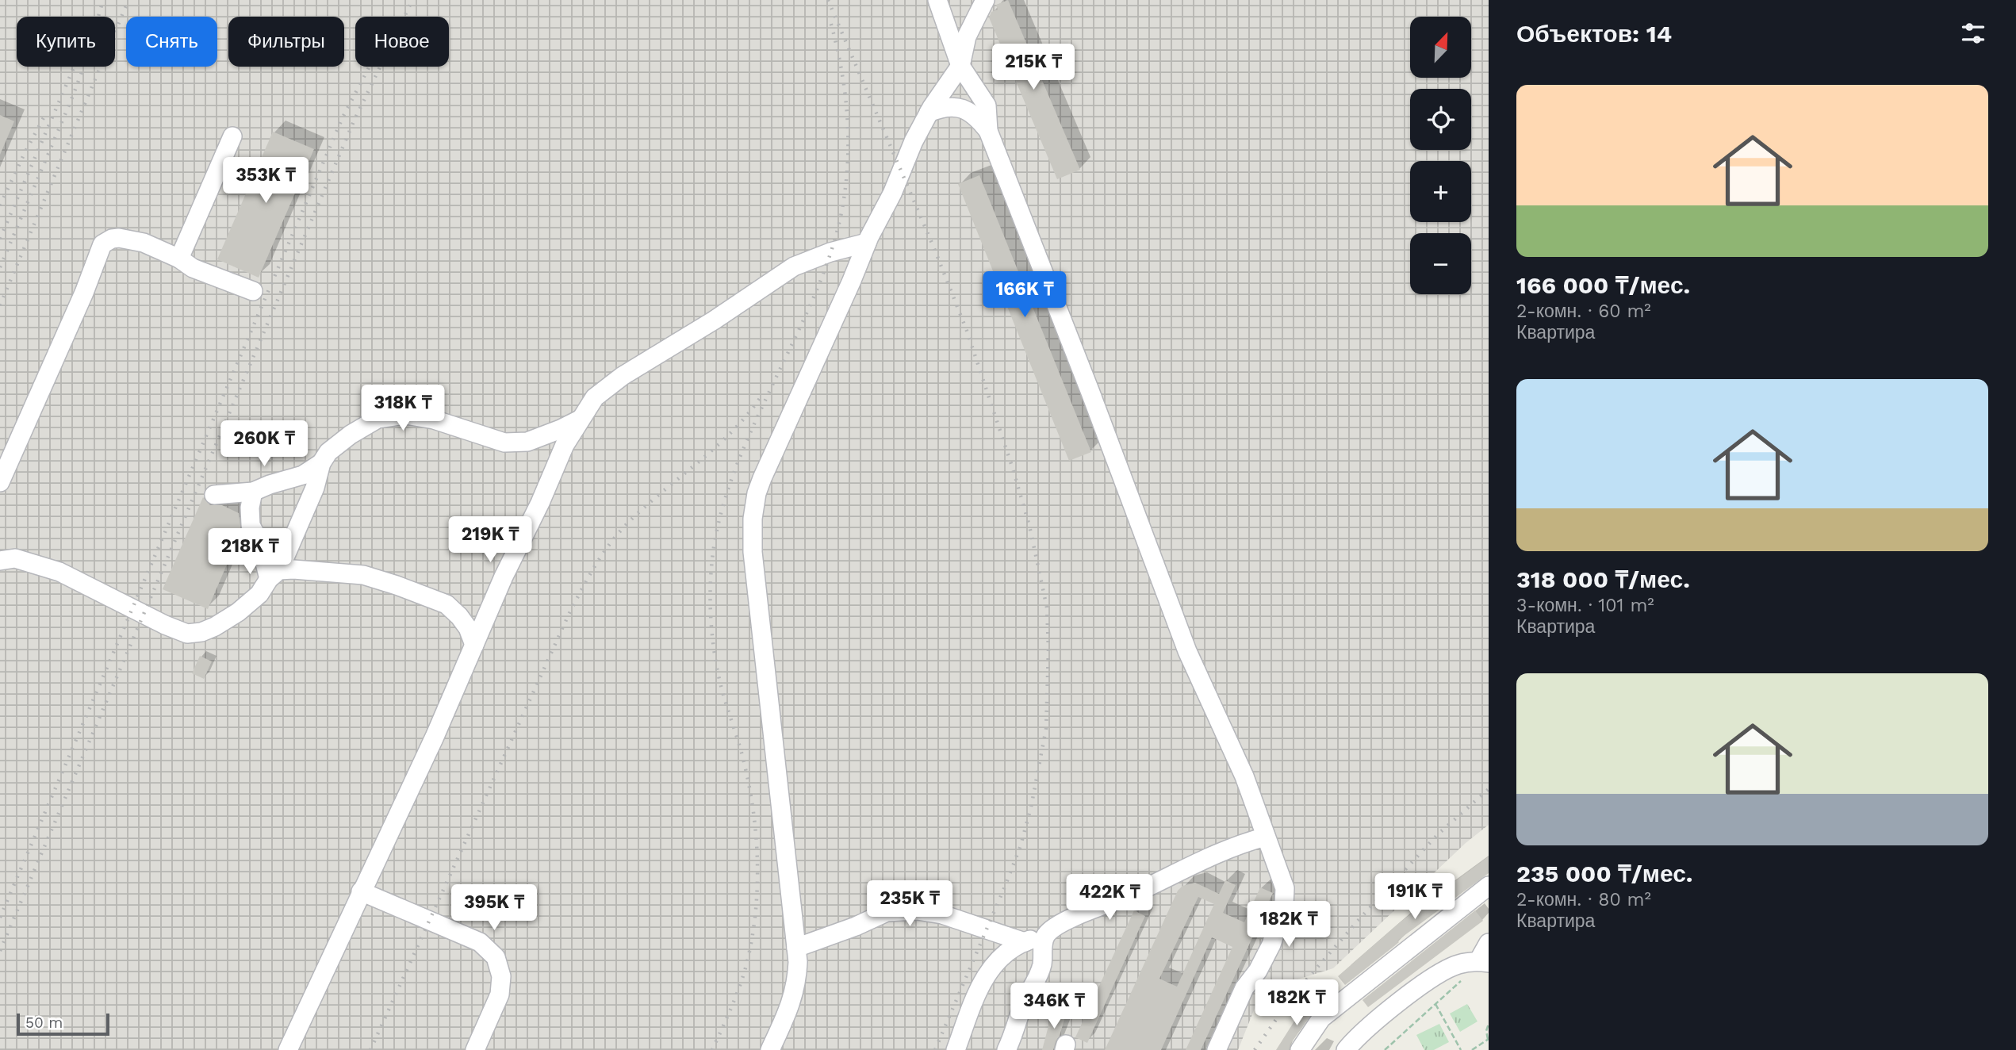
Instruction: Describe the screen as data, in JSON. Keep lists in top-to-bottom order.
{
  "scale_bar": "50 m",
  "north": "top right",
  "page": {
    "heading": "Объектов: 14",
    "map_buttons": ["+", "−"],
    "chip": [
      "Купить",
      "Снять",
      "Фильтры",
      "Новое"
    ],
    "price": [
      "215K ₸",
      "353K ₸",
      "166K ₸",
      "318K ₸",
      "260K ₸",
      "219K ₸",
      "218K ₸",
      "191K ₸",
      "422K ₸",
      "235K ₸",
      "395K ₸",
      "182K ₸",
      "182K ₸",
      "346K ₸"
    ],
    "list": [
      {
        "name": "166 000 ₸/мес.",
        "note": "2-комн. · 60 m² · Квартира"
      },
      {
        "name": "318 000 ₸/мес.",
        "note": "3-комн. · 101 m² · Квартира"
      },
      {
        "name": "235 000 ₸/мес.",
        "note": "2-комн. · 80 m² · Квартира"
      }
    ],
    "scale": "50 m"
  }
}
